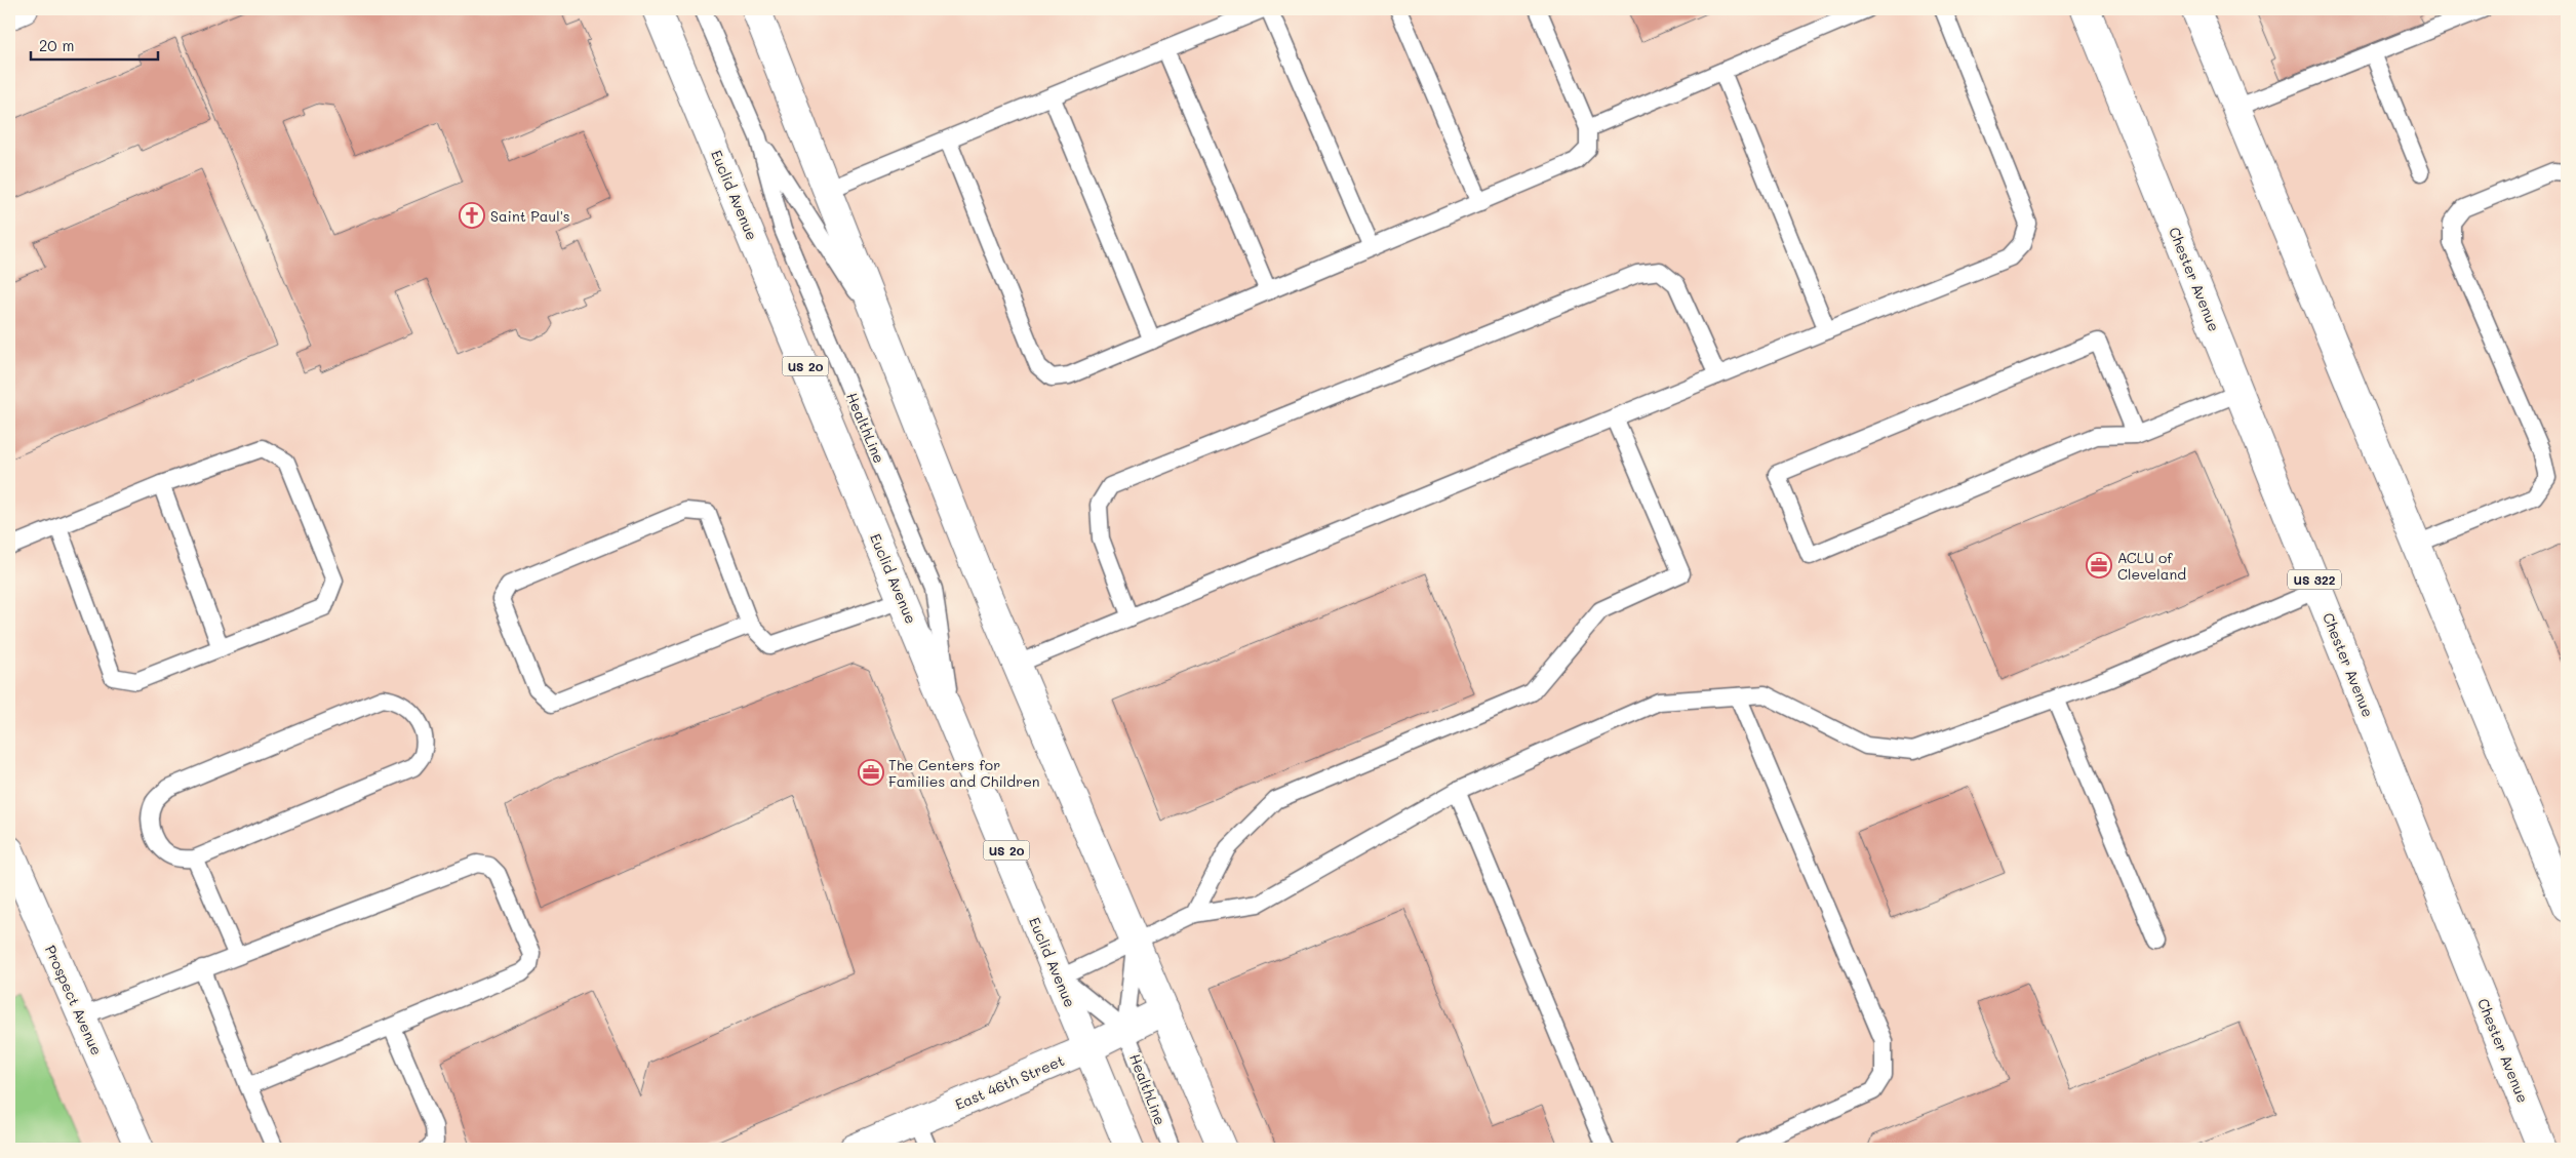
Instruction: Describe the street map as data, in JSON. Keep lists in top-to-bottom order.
{
  "streets": {
    "main road": [
      "Euclid Avenue",
      "Chester Avenue",
      "US 20",
      "US 322",
      "Prospect Avenue",
      "East 46th Street"
    ],
    "lane": ["HealthLine"]
  },
  "crossings": [
    ["Euclid Avenue", "HealthLine"],
    ["Euclid Avenue", "East 46th Street"],
    ["HealthLine", "East 46th Street"]
  ],
  "places": {
    "church": ["Saint Paul's"],
    "office": ["ACLU of Cleveland", "The Centers for Families and Children"]
  },
  "scale_bar": "20 m"
}
